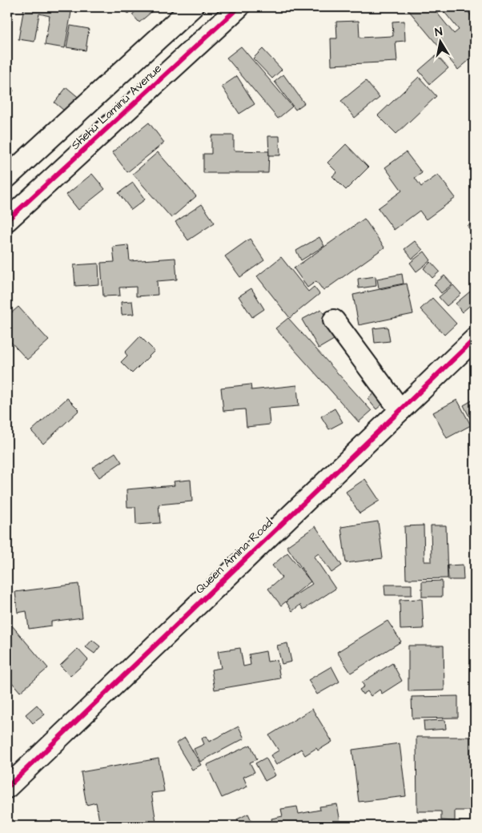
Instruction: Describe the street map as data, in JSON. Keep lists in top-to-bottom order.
{
  "streets": {
    "street": ["Shehu Laminu Avenue", "Queen Amina Road"]
  },
  "north": "top"
}
